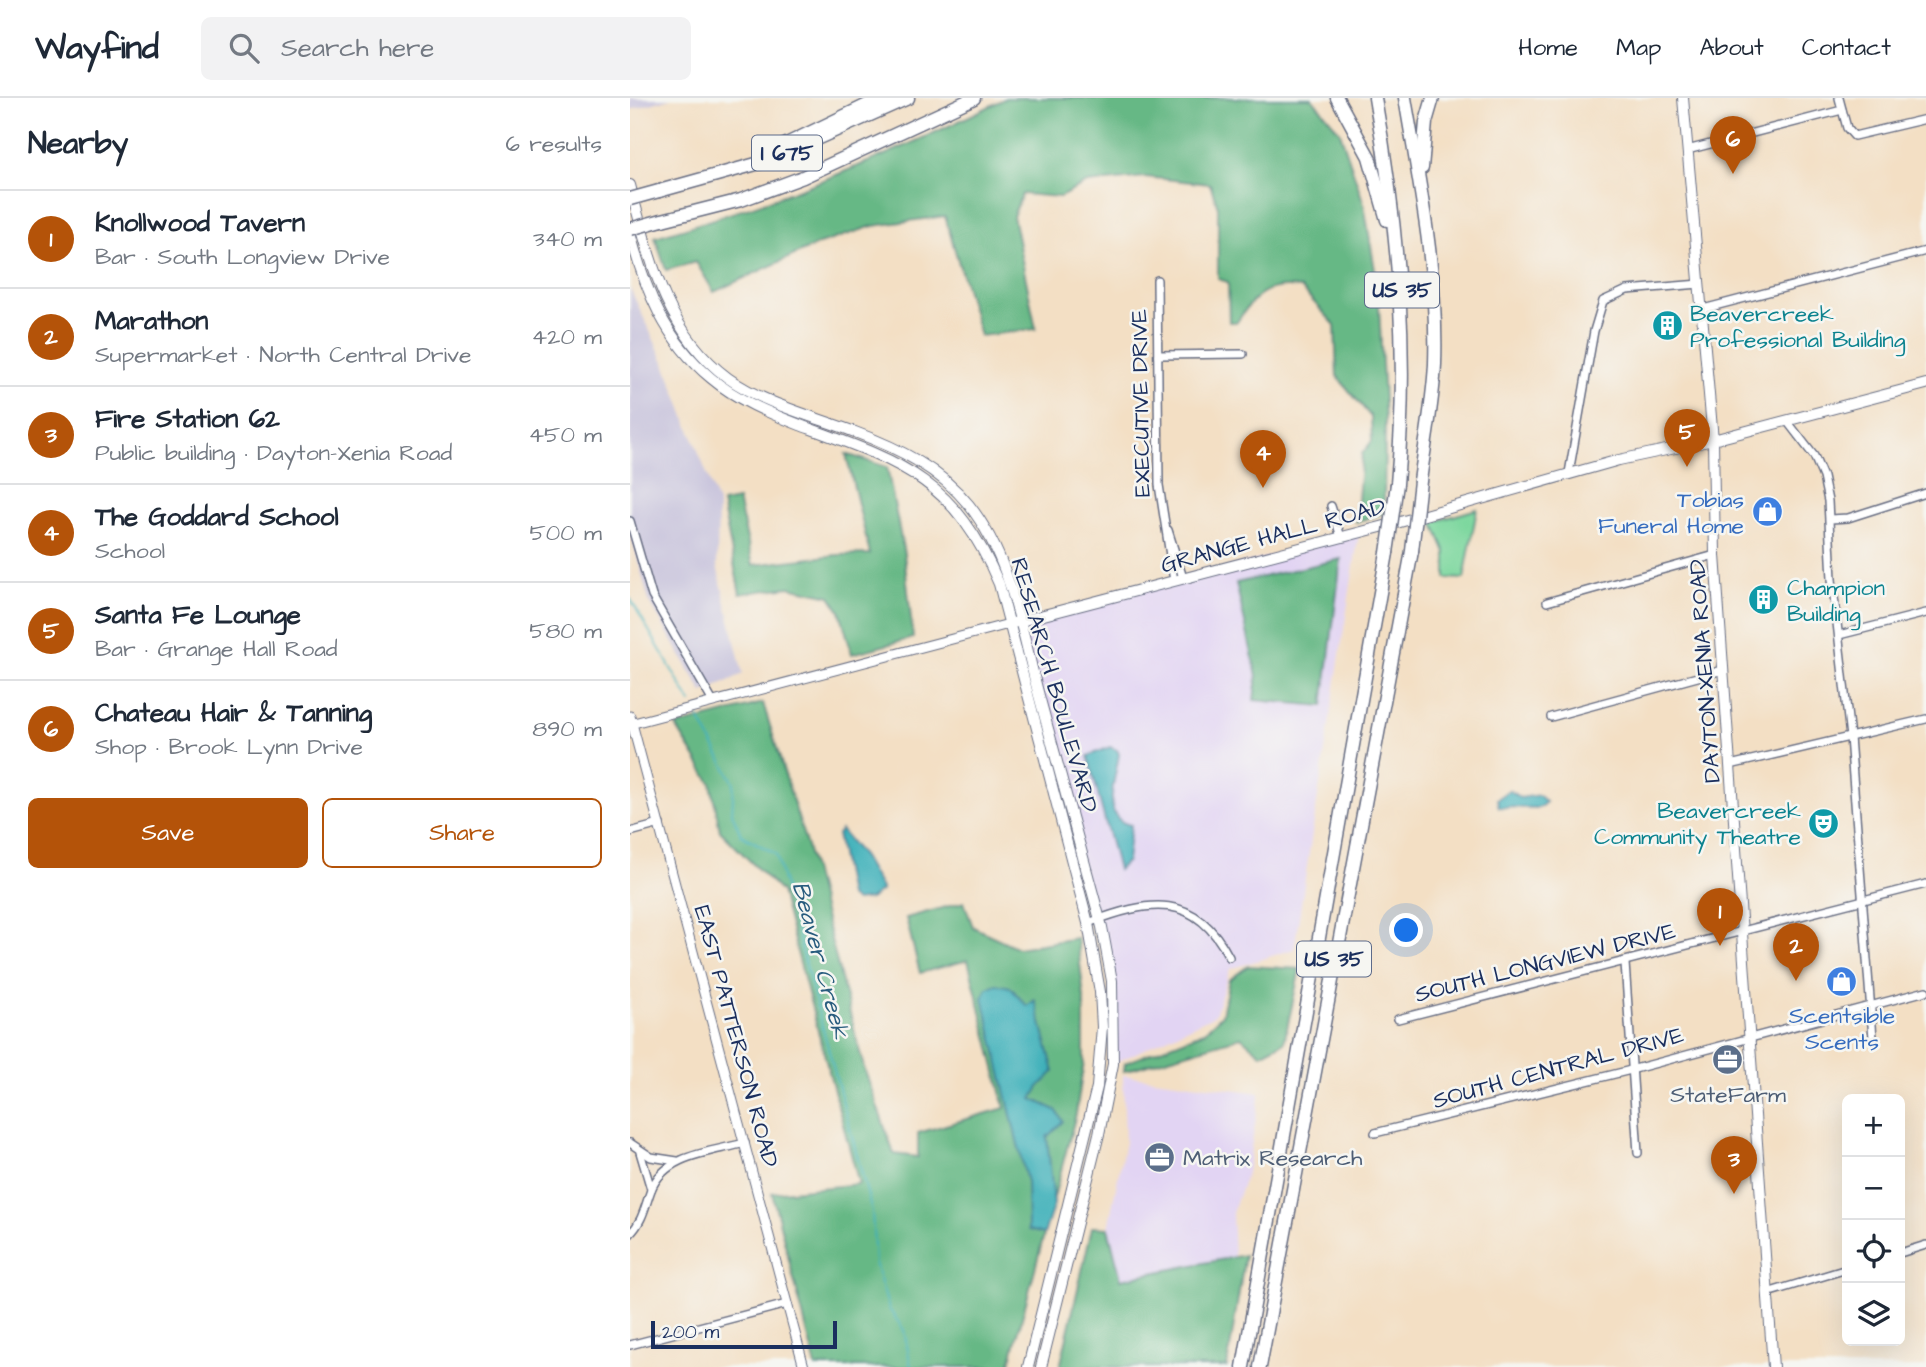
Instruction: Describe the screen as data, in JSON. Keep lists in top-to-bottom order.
{
  "streets": {
    "highway": ["I 675", "US 35"],
    "main road": ["GRANGE HALL ROAD", "DAYTON-XENIA ROAD", "RESEARCH BOULEVARD"],
    "street": [
      "EXECUTIVE DRIVE",
      "SOUTH LONGVIEW DRIVE",
      "EAST PATTERSON ROAD",
      "SOUTH CENTRAL DRIVE"
    ]
  },
  "crossings": [
    ["I 675", "RESEARCH BOULEVARD"],
    ["EXECUTIVE DRIVE", "GRANGE HALL ROAD"],
    ["GRANGE HALL ROAD", "DAYTON-XENIA ROAD"],
    ["GRANGE HALL ROAD", "RESEARCH BOULEVARD"],
    ["GRANGE HALL ROAD", "EAST PATTERSON ROAD"],
    ["DAYTON-XENIA ROAD", "SOUTH LONGVIEW DRIVE"],
    ["DAYTON-XENIA ROAD", "SOUTH CENTRAL DRIVE"]
  ],
  "water": ["Beaver Creek"],
  "places": {
    "building": ["Beavercreek Professional Building", "Champion Building"],
    "shop": ["Tobias Funeral Home", "Scentsible Scents"],
    "theatre": ["Beavercreek Community Theatre"],
    "office": ["StateFarm", "Matrix Research"]
  },
  "scale_bar": "200 m",
  "page": {
    "header": "Wayfind",
    "search": "Search here",
    "nav": [
      "Home",
      "Map",
      "About",
      "Contact"
    ],
    "heading": ["Nearby", "6 results"],
    "pins": [
      "6",
      "5",
      "4",
      "1",
      "2",
      "3"
    ],
    "list": [
      {
        "mark": "1",
        "name": "Knollwood Tavern",
        "note": "Bar · South Longview Drive",
        "value": "340 m"
      },
      {
        "mark": "2",
        "name": "Marathon",
        "note": "Supermarket · North Central Drive",
        "value": "420 m"
      },
      {
        "mark": "3",
        "name": "Fire Station 62",
        "note": "Public building · Dayton-Xenia Road",
        "value": "450 m"
      },
      {
        "mark": "4",
        "name": "The Goddard School",
        "note": "School",
        "value": "500 m"
      },
      {
        "mark": "5",
        "name": "Santa Fe Lounge",
        "note": "Bar · Grange Hall Road",
        "value": "580 m"
      },
      {
        "mark": "6",
        "name": "Chateau Hair & Tanning",
        "note": "Shop · Brook Lynn Drive",
        "value": "890 m"
      }
    ],
    "buttons": ["Save", "Share"],
    "map_buttons": ["+", "−"],
    "scale": "200 m"
  }
}
